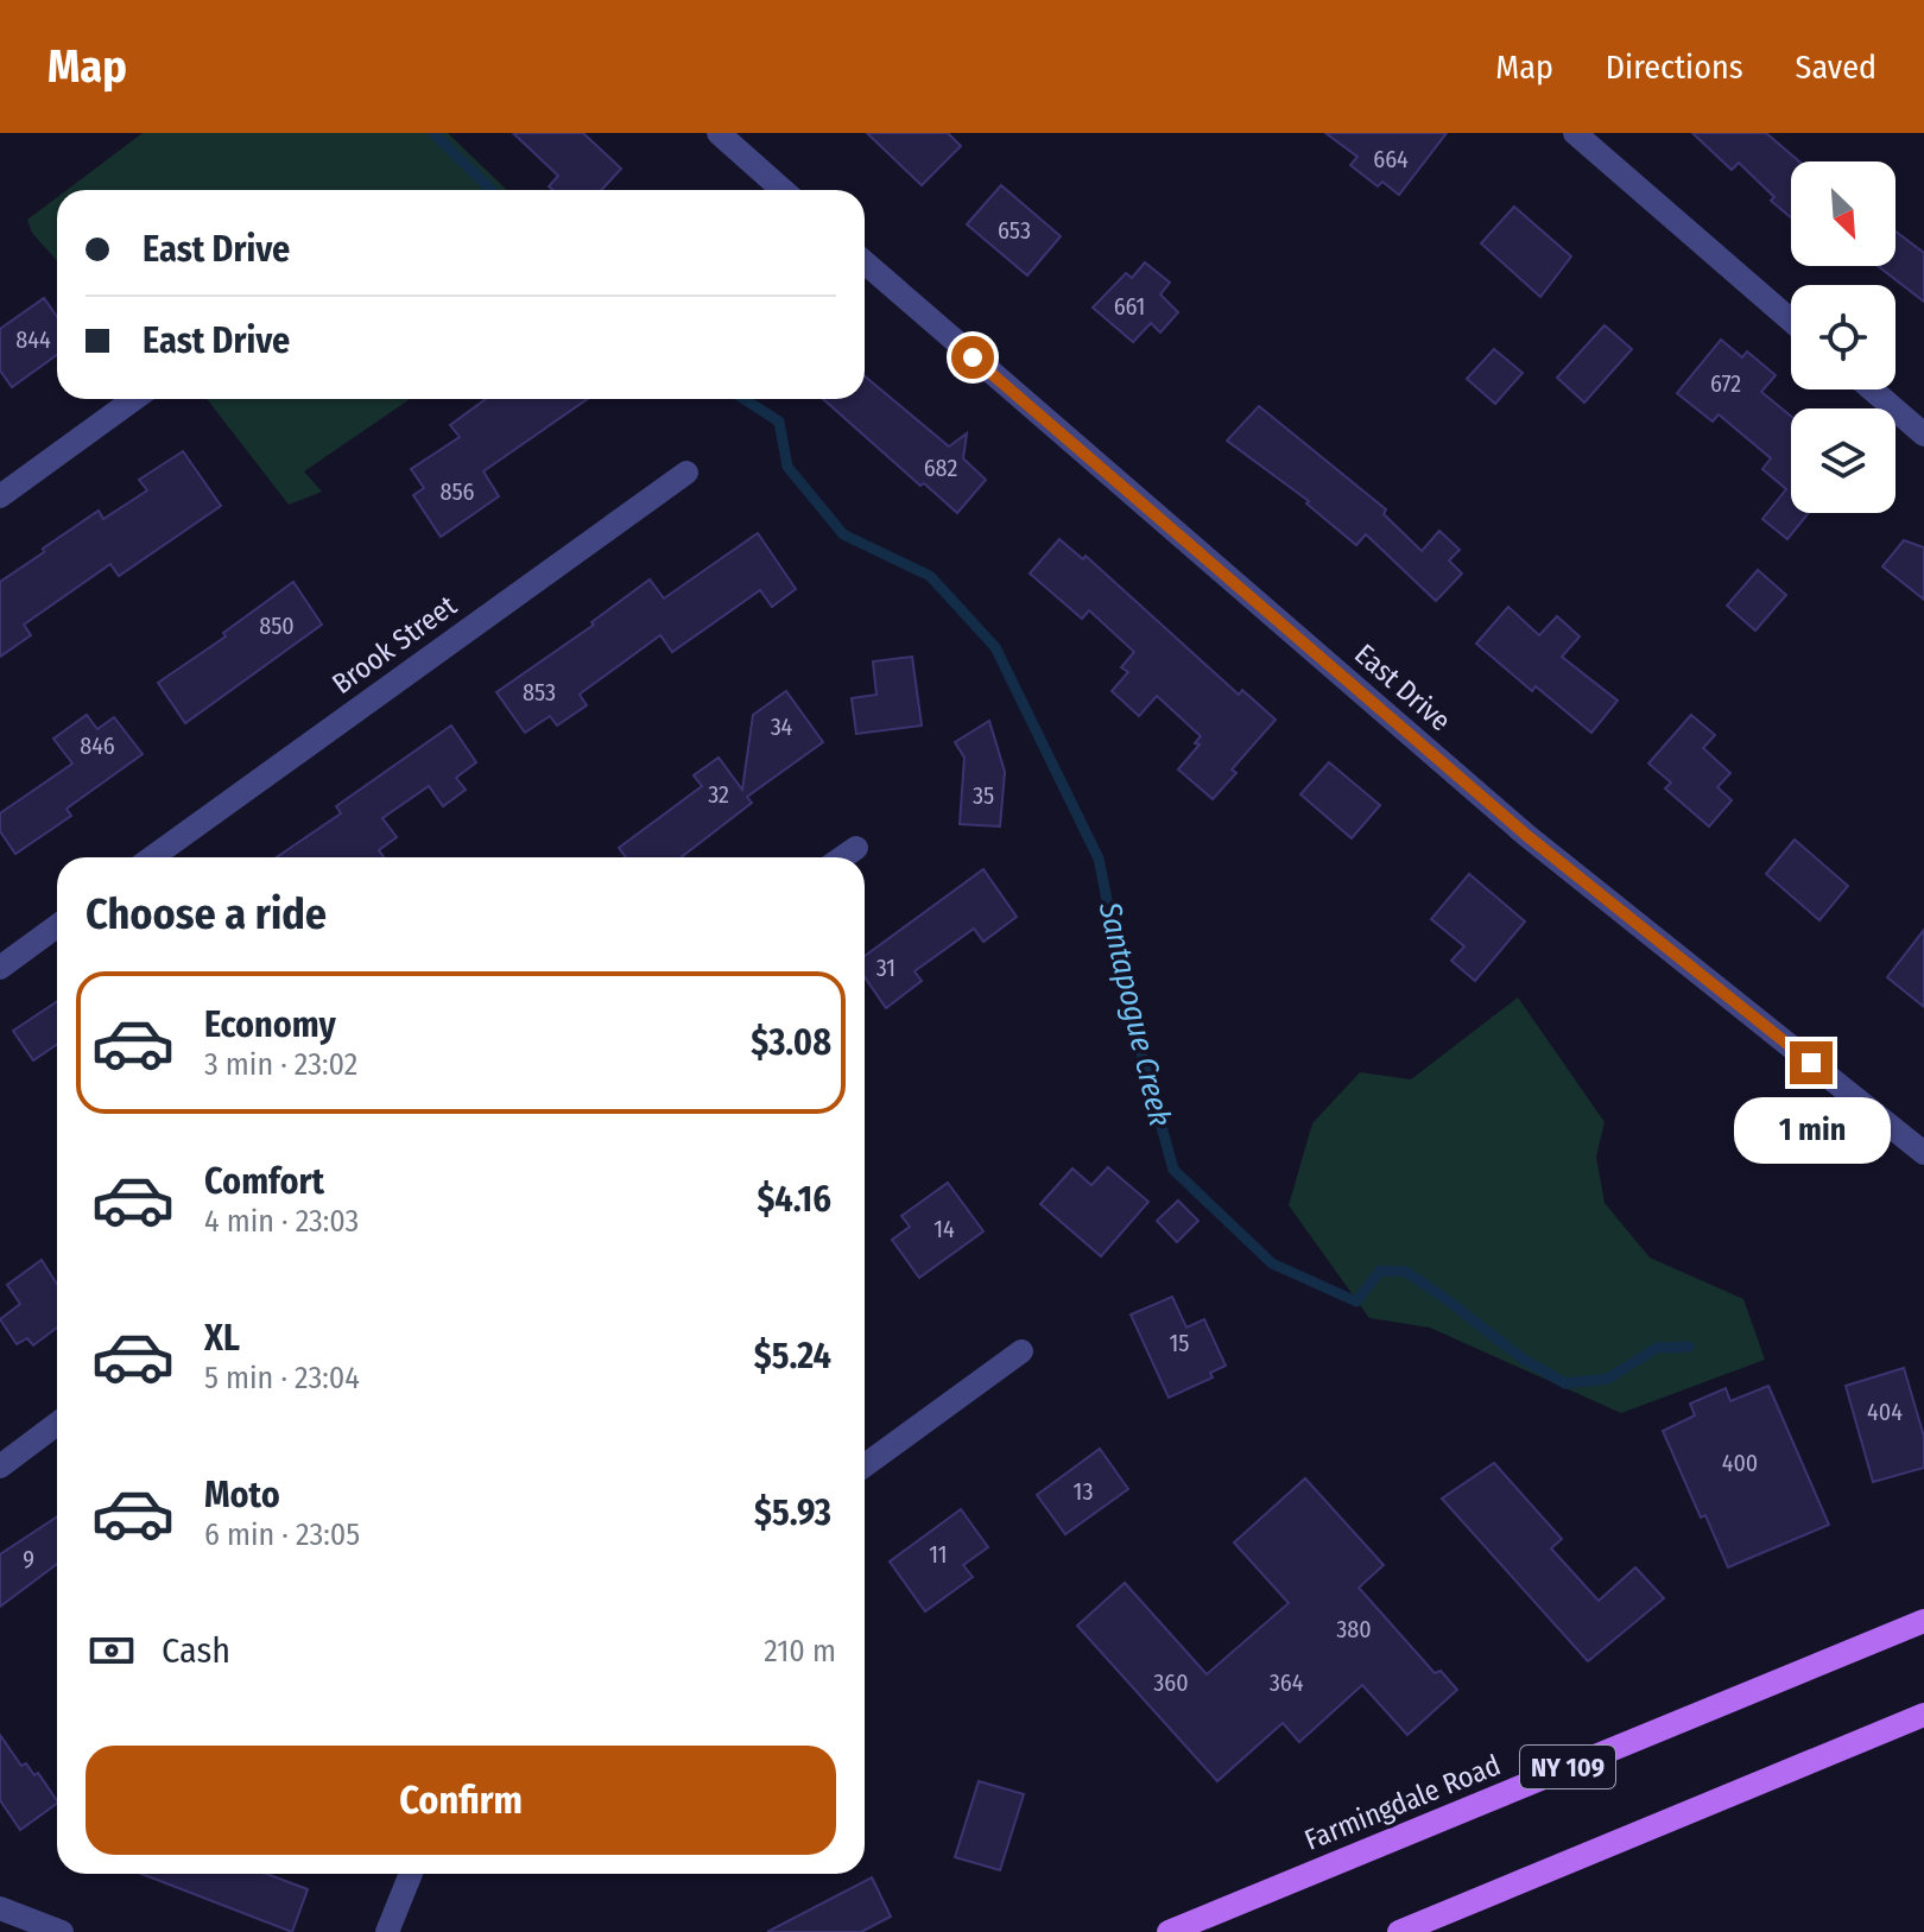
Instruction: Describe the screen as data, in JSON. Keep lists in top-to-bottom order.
{
  "streets": {
    "main road": ["NY 109", "Farmingdale Road"],
    "street": ["Brook Street", "East Drive"]
  },
  "water": ["Santapogue Creek"],
  "house_numbers": [
    "664",
    "653",
    "661",
    "844",
    "672",
    "682",
    "856",
    "850",
    "853",
    "34",
    "846",
    "32",
    "35",
    "31",
    "14",
    "15",
    "404",
    "400",
    "13",
    "11",
    "9",
    "380",
    "360",
    "364"
  ],
  "north": "bottom right",
  "page": {
    "header": "Map",
    "nav": ["Map", "Directions", "Saved"],
    "banner": ["East Drive", "East Drive"],
    "heading": "Choose a ride",
    "list": [
      {
        "name": "Economy",
        "note": "3 min · 23:02",
        "value": "$3.08"
      },
      {
        "name": "Comfort",
        "note": "4 min · 23:03",
        "value": "$4.16"
      },
      {
        "name": "XL",
        "note": "5 min · 23:04",
        "value": "$5.24"
      },
      {
        "name": "Moto",
        "note": "6 min · 23:05",
        "value": "$5.93"
      }
    ],
    "bubble": "1 min",
    "pay": ["Cash", "210 m"],
    "buttons": "Confirm"
  }
}
